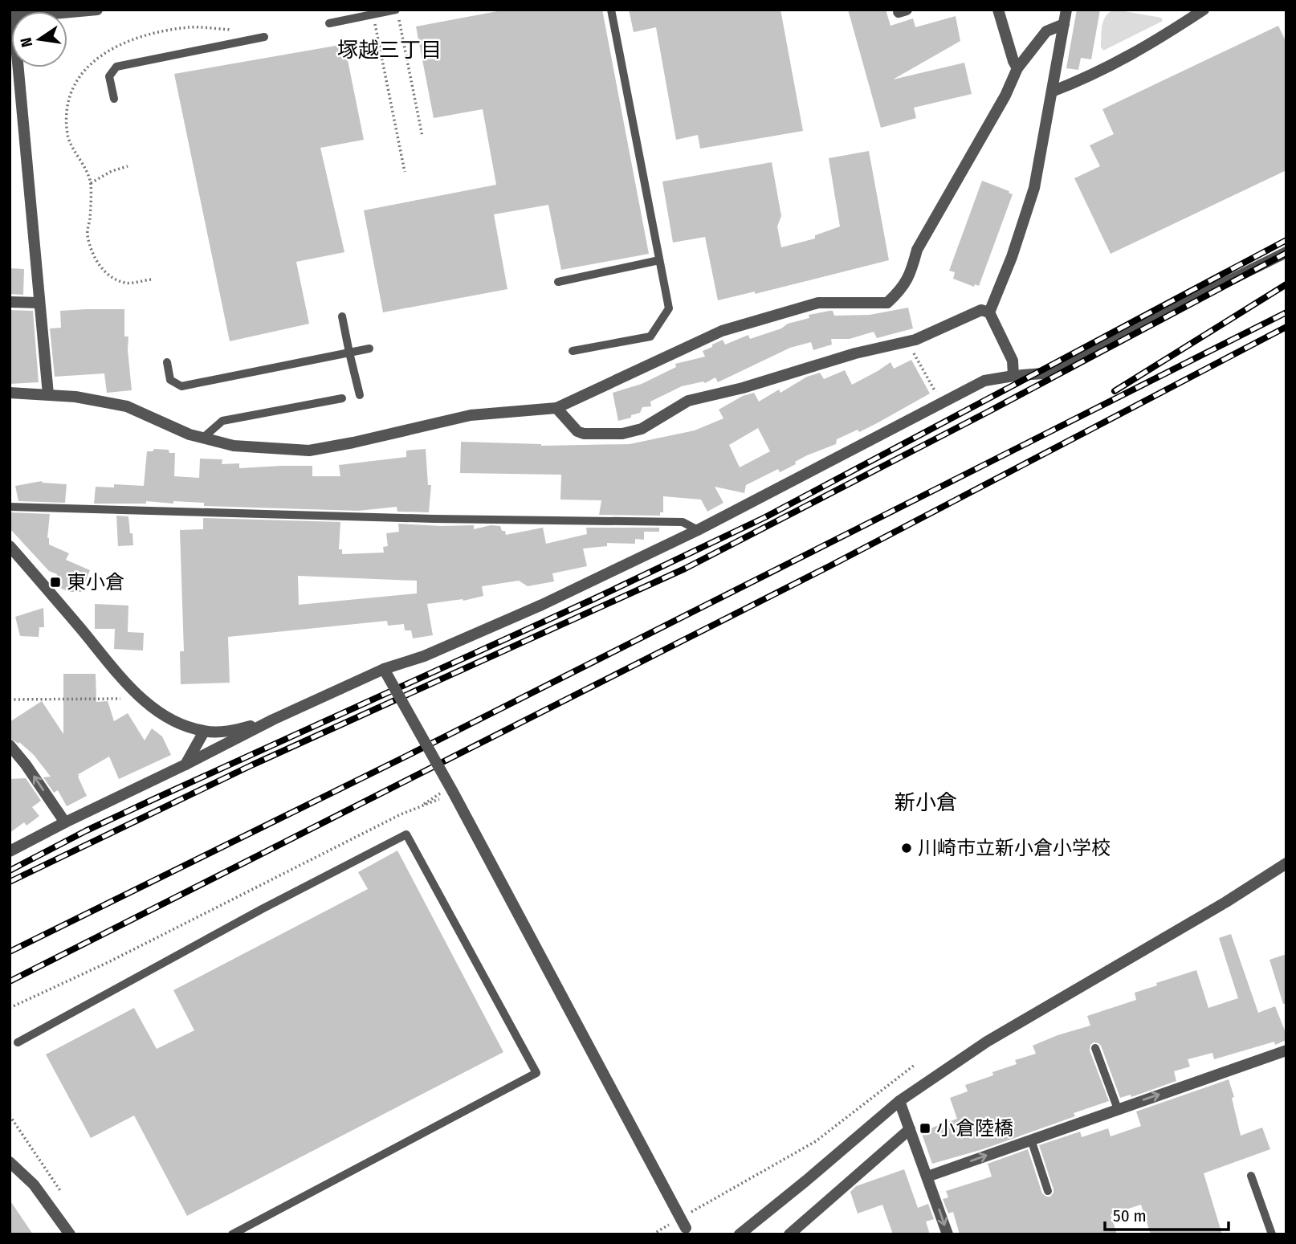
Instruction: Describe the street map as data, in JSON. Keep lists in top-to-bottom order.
{
  "districts": ["塚越三丁目", "新小倉"],
  "places": {
    "transit": ["東小倉", "小倉陸橋"],
    "other": ["川崎市立新小倉小学校"]
  },
  "scale_bar": "50 m",
  "north": "left"
}
